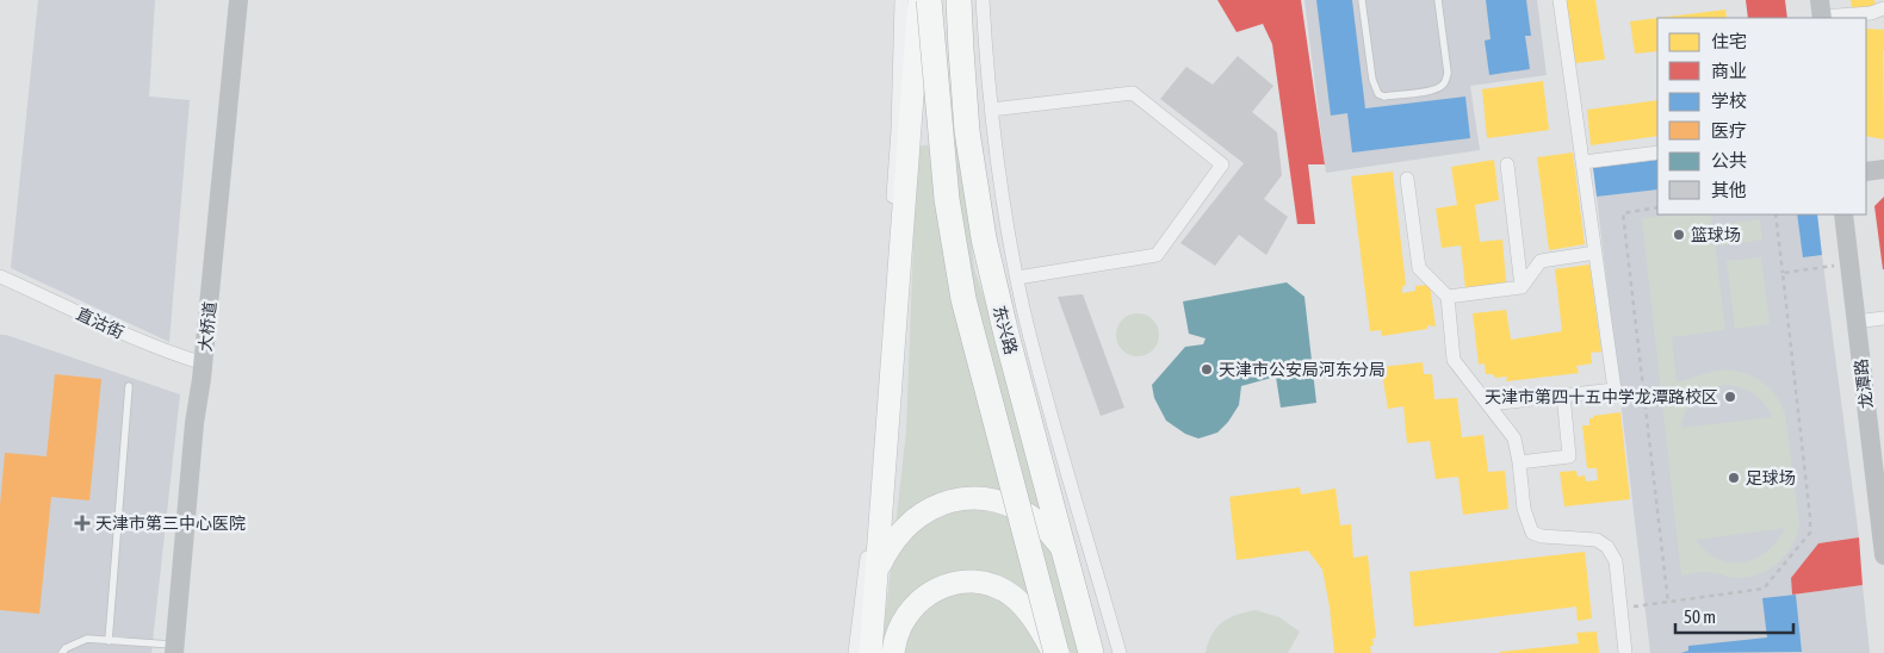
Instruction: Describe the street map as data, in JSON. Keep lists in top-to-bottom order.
{
  "streets": {
    "highway": ["东兴路"],
    "street": ["直沽街", "大桥道", "龙潭路"]
  },
  "crossings": [
    ["直沽街", "大桥道"]
  ],
  "places": {
    "other": [
      "篮球场",
      "天津市公安局河东分局",
      "天津市第四十五中学龙潭路校区",
      "足球场"
    ],
    "health": ["天津市第三中心医院"]
  },
  "legend": [
    "住宅",
    "商业",
    "学校",
    "医疗",
    "公共",
    "其他"
  ],
  "scale_bar": "50 m"
}
